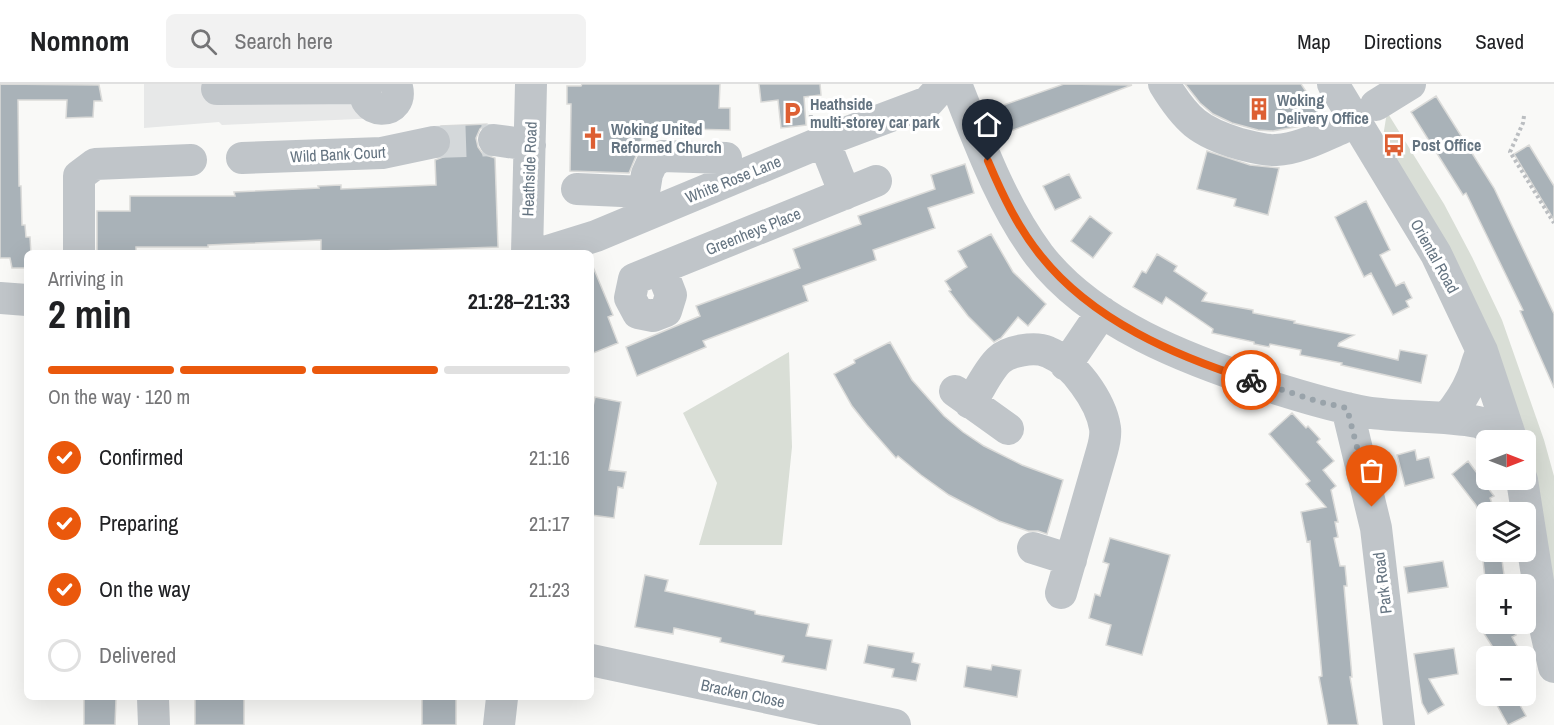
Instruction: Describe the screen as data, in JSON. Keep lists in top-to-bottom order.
{
  "streets": {
    "street": [
      "Wild Bank Court",
      "Heathside Road",
      "White Rose Lane",
      "Greenheys Place",
      "Oriental Road",
      "Park Road",
      "Bracken Close"
    ]
  },
  "places": {
    "building": ["Woking Delivery Office"],
    "parking": ["Heathside multi-storey car park"],
    "church": ["Woking United Reformed Church"],
    "bus stop": ["Post Office"]
  },
  "north": "right",
  "page": {
    "header": "Nomnom",
    "search": "Search here",
    "nav": ["Map", "Directions", "Saved"],
    "heading": ["2 min", "Arriving in", "21:28–21:33"],
    "bar": "On the way · 120 m",
    "list": [
      ["Confirmed", "21:16"],
      ["Preparing", "21:17"],
      ["On the way", "21:23"],
      "Delivered"
    ],
    "map_buttons": ["+", "−"]
  }
}
